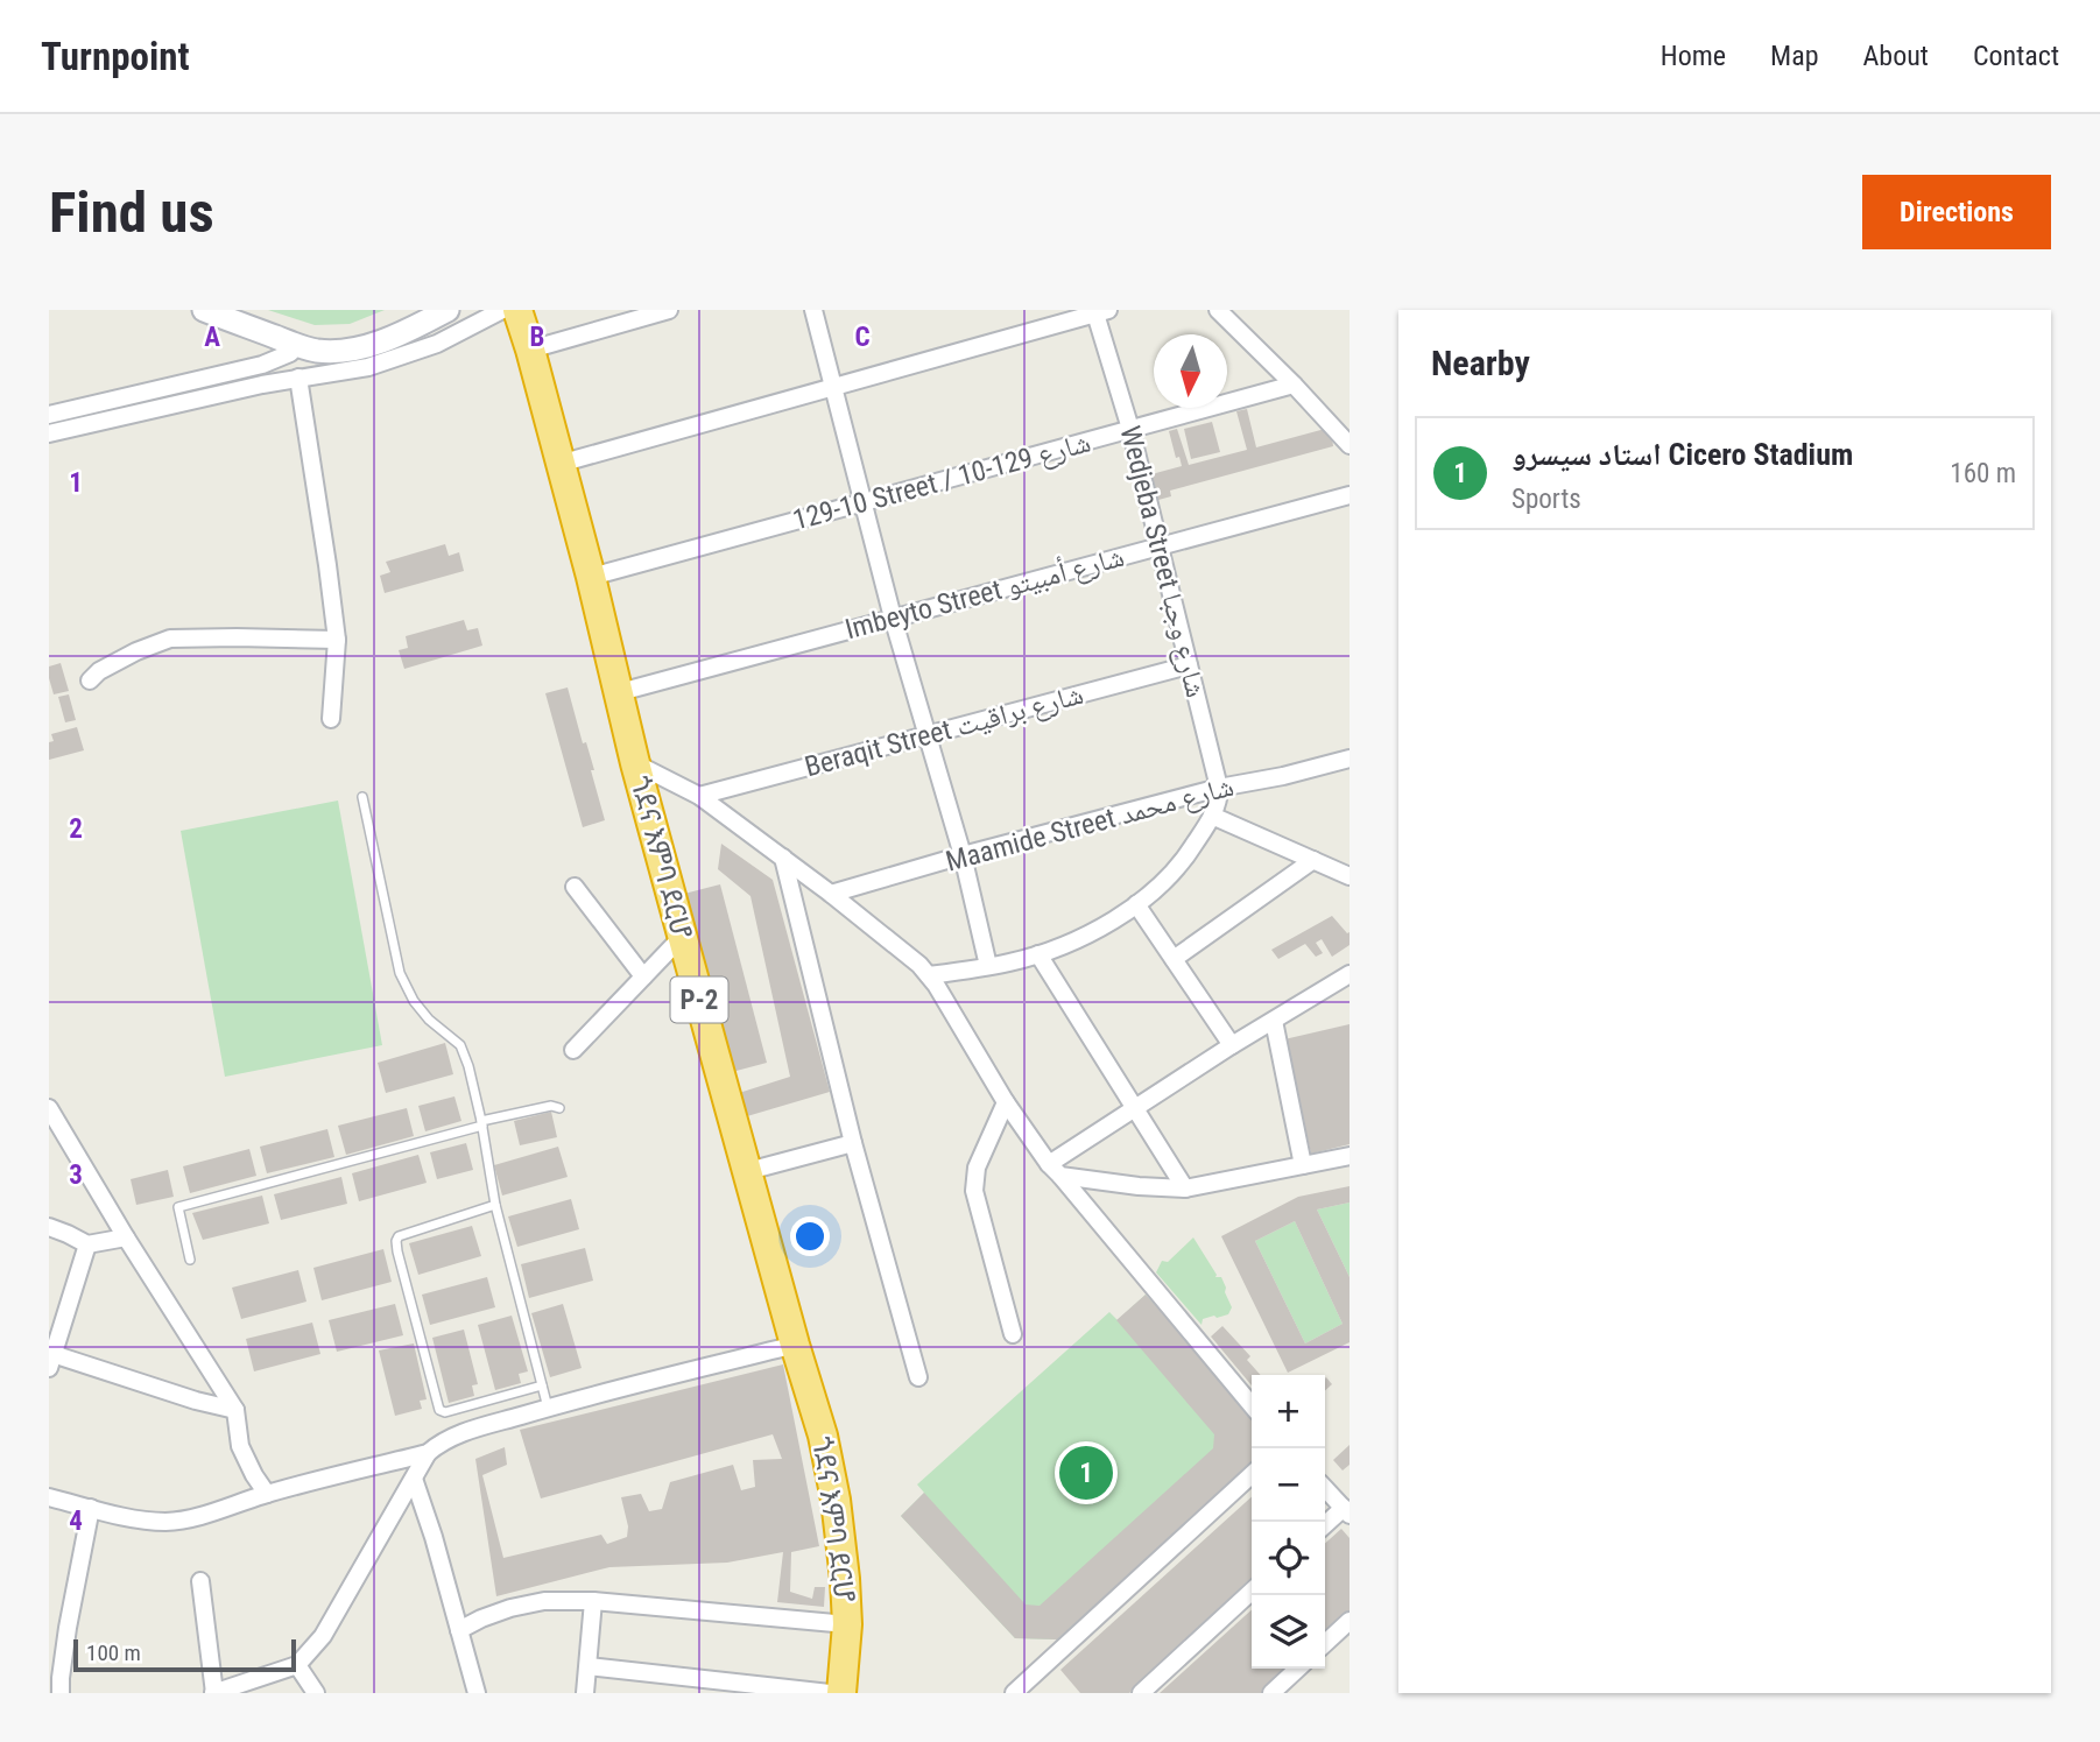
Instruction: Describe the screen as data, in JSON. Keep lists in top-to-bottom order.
{
  "streets": {
    "highway": ["ጎደና እምባ ደርሆ", "P-2"],
    "street": [
      "129-10 Street / شارع 129-10",
      "Wedjeba Street شارع وجبا",
      "Imbeyto Street شارع أمبيتو",
      "Beraqit Street شارع براقيت",
      "Maamide Street شارع محمد"
    ]
  },
  "crossings": [
    ["129-10 Street / شارع 129-10", "Wedjeba Street شارع وجبا"],
    ["129-10 Street / شارع 129-10", "ጎደና እምባ ደርሆ"],
    ["Wedjeba Street شارع وجبا", "Imbeyto Street شارع أمبيتو"],
    ["Wedjeba Street شارع وجبا", "Beraqit Street شارع براقيت"],
    ["Wedjeba Street شارع وجبا", "Maamide Street شارع محمد"],
    ["Imbeyto Street شارع أمبيتو", "ጎደና እምባ ደርሆ"]
  ],
  "scale_bar": "100 m",
  "north": "bottom",
  "page": {
    "header": "Turnpoint",
    "nav": [
      "Home",
      "Map",
      "About",
      "Contact"
    ],
    "buttons": "Directions",
    "title": "Find us",
    "heading": "Nearby",
    "list": [
      {
        "mark": "1",
        "name": "استاد سيسرو Cicero Stadium",
        "note": "Sports",
        "value": "160 m"
      }
    ],
    "map_buttons": ["+", "−"],
    "pins": "1",
    "scale": "100 m"
  },
  "grid": {
    "columns": ["A", "B", "C"],
    "rows": [
      "1",
      "2",
      "3",
      "4"
    ]
  }
}
